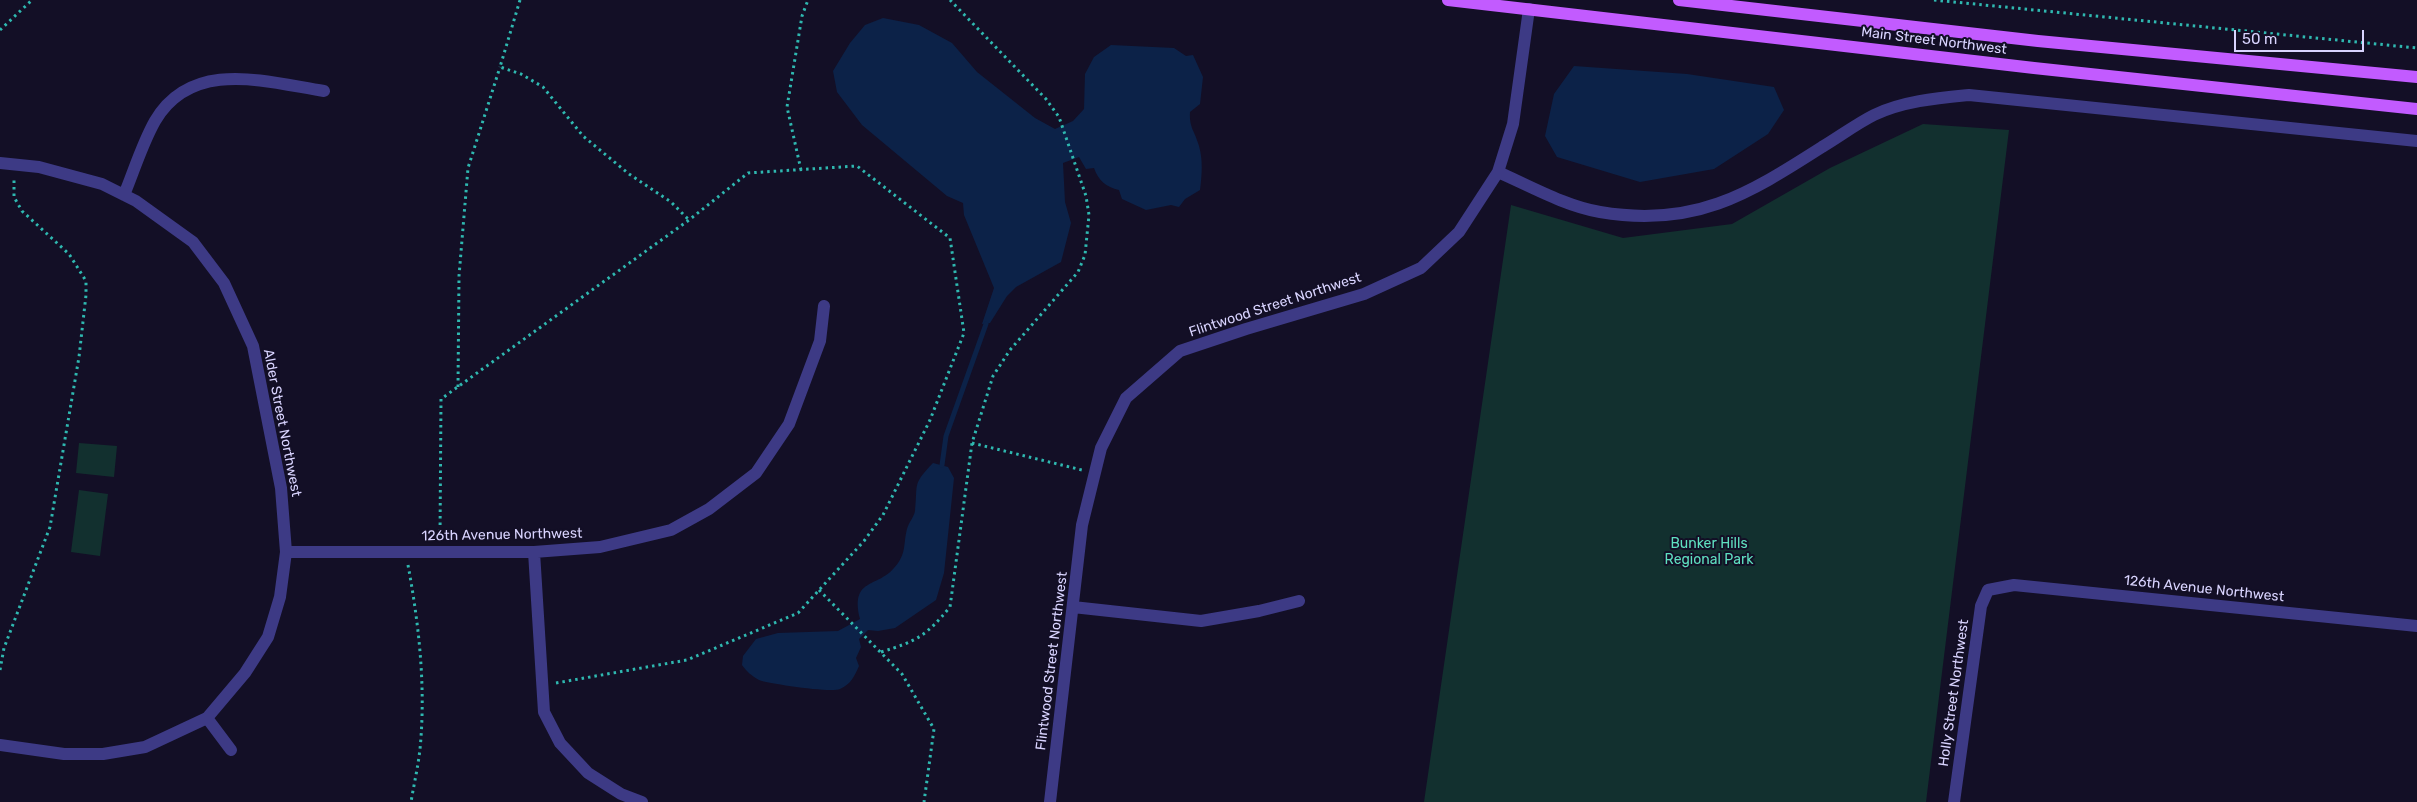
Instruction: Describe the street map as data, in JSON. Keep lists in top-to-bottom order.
{
  "streets": {
    "main road": ["Main Street Northwest"],
    "street": [
      "Flintwood Street Northwest",
      "Alder Street Northwest",
      "126th Avenue Northwest",
      "Holly Street Northwest"
    ]
  },
  "crossings": [
    ["Main Street Northwest", "Flintwood Street Northwest"],
    ["Alder Street Northwest", "126th Avenue Northwest"],
    ["126th Avenue Northwest", "Holly Street Northwest"]
  ],
  "parks": ["Bunker Hills Regional Park"],
  "scale_bar": "50 m"
}
